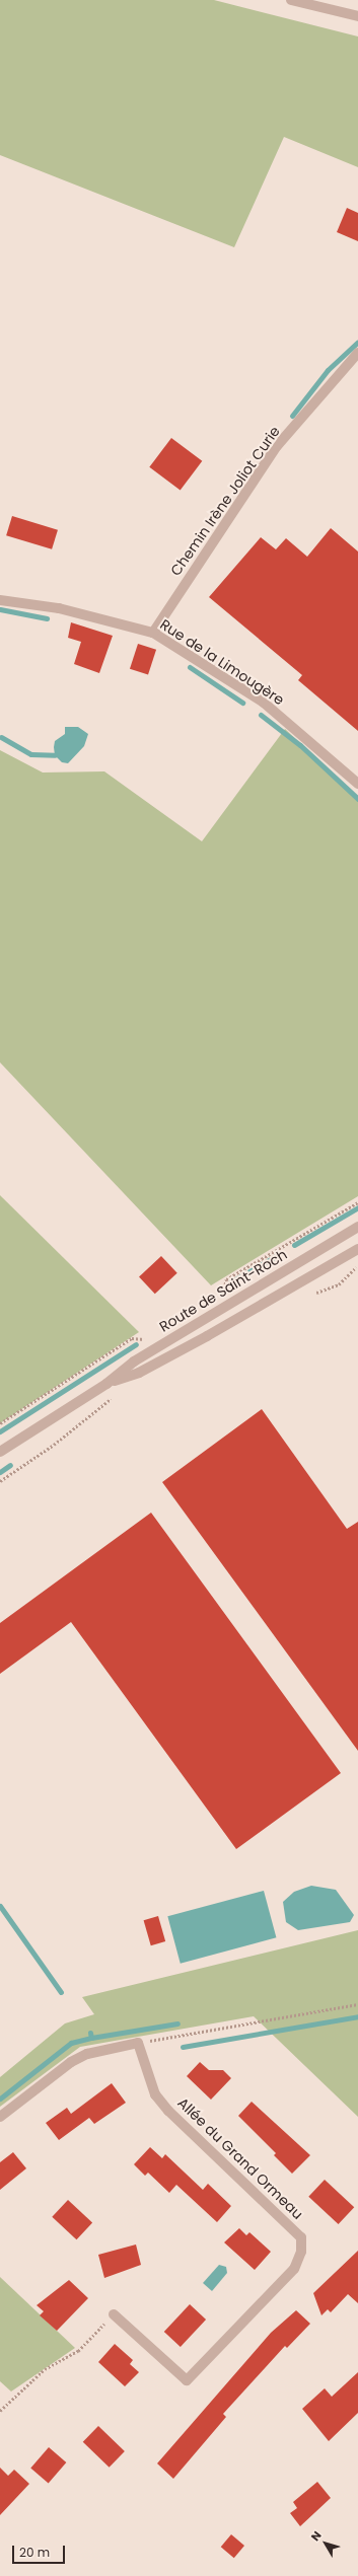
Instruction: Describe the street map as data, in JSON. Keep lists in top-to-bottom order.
{
  "streets": {
    "street": [
      "Chemin Irène Joliot Curie",
      "Rue de la Limougère",
      "Route de Saint-Roch",
      "Allée du Grand Ormeau"
    ]
  },
  "crossings": [
    ["Chemin Irène Joliot Curie", "Rue de la Limougère"]
  ],
  "scale_bar": "20 m",
  "north": "top left"
}
